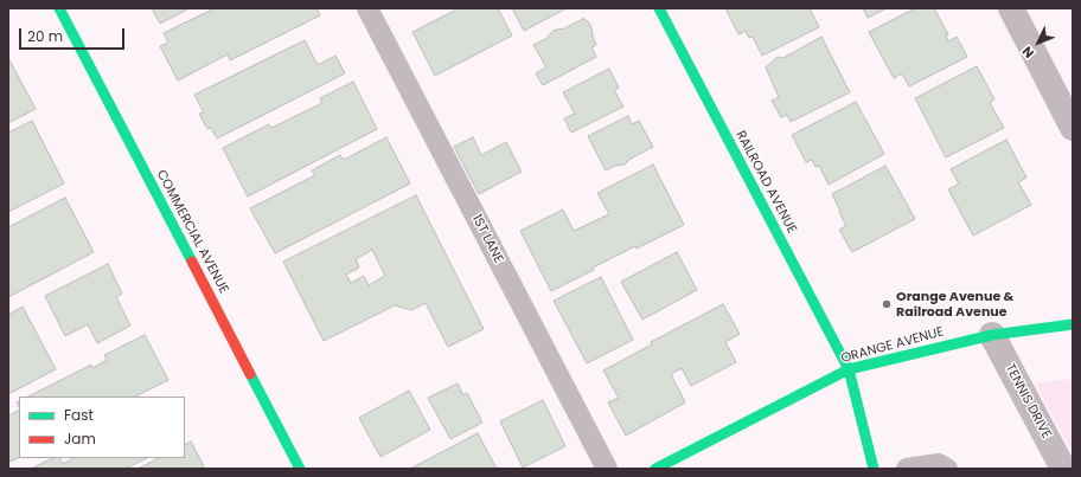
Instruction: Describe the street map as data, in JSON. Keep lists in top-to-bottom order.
{
  "streets": {
    "street": [
      "RAILROAD AVENUE",
      "COMMERCIAL AVENUE",
      "ORANGE AVENUE",
      "TENNIS DRIVE"
    ],
    "lane": ["1ST LANE"]
  },
  "crossings": [
    ["RAILROAD AVENUE", "ORANGE AVENUE"],
    ["ORANGE AVENUE", "TENNIS DRIVE"]
  ],
  "places": ["Orange Avenue & Railroad Avenue"],
  "legend": ["Fast", "Jam"],
  "scale_bar": "20 m",
  "north": "bottom left"
}
